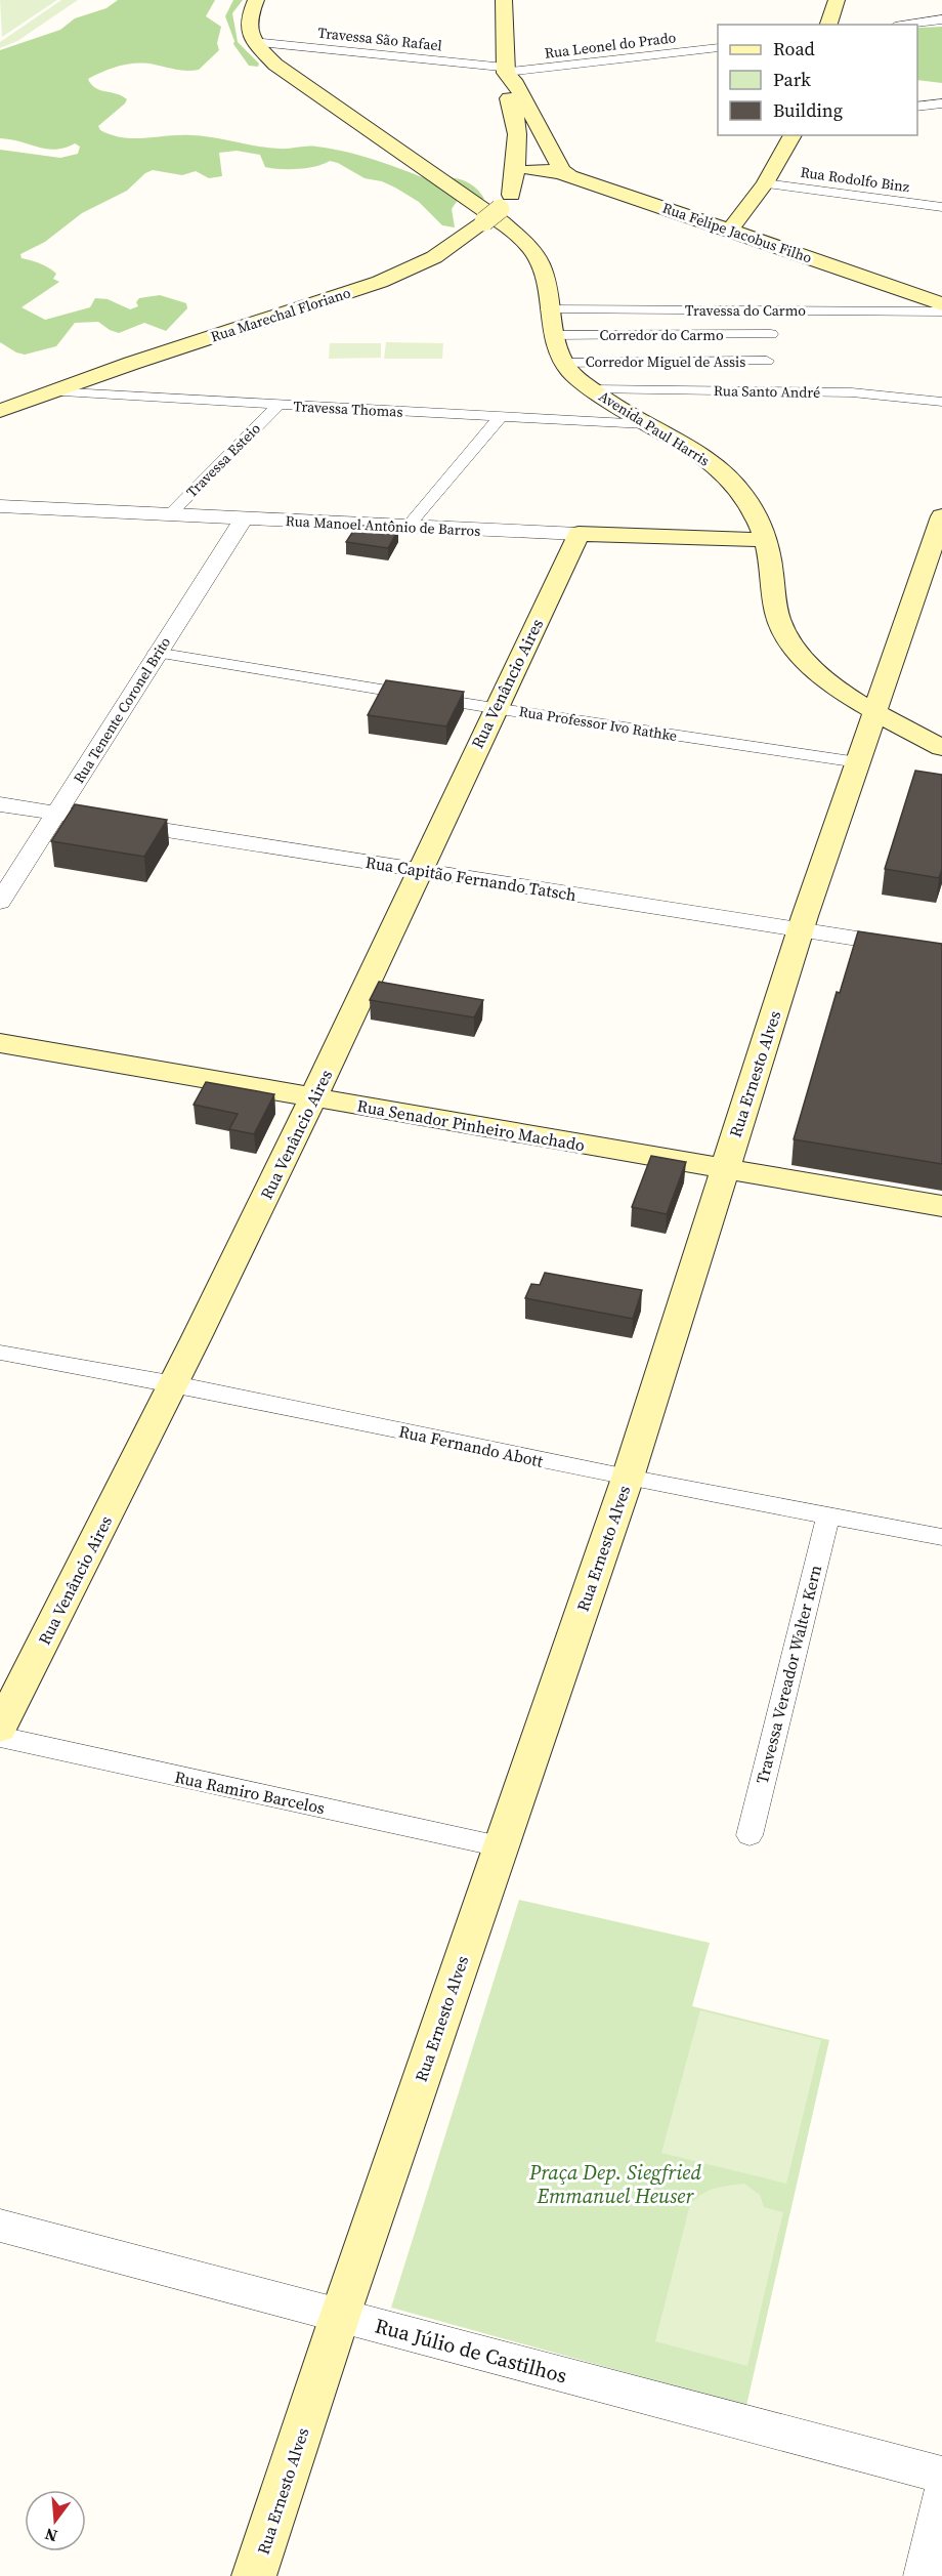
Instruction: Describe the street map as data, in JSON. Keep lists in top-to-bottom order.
{
  "streets": {
    "main road": [
      "Rua Felipe Jacobus Filho",
      "Rua Marechal Floriano",
      "Avenida Paul Harris",
      "Rua Manoel Antônio de Barros",
      "Rua Venâncio Aires",
      "Rua Ernesto Alves",
      "Rua Senador Pinheiro Machado"
    ],
    "street": [
      "Travessa São Rafael",
      "Rua Leonel do Prado",
      "Rua Rodolfo Binz",
      "Travessa do Carmo",
      "Corredor do Carmo",
      "Corredor Miguel de Assis",
      "Rua Santo André",
      "Travessa Thomas",
      "Travessa Esteio",
      "Rua Tenente Coronel Brito",
      "Rua Professor Ivo Rathke",
      "Rua Capitão Fernando Tatsch",
      "Rua Fernando Abott",
      "Travessa Vereador Walter Kern",
      "Rua Ramiro Barcelos",
      "Rua Júlio de Castilhos"
    ]
  },
  "crossings": [
    ["Travessa São Rafael", "Rua Leonel do Prado"],
    ["Travessa São Rafael", "Avenida Paul Harris"],
    ["Rua Felipe Jacobus Filho", "Rua Marechal Floriano"],
    ["Travessa do Carmo", "Avenida Paul Harris"],
    ["Rua Marechal Floriano", "Travessa Thomas"],
    ["Rua Marechal Floriano", "Avenida Paul Harris"],
    ["Corredor do Carmo", "Avenida Paul Harris"],
    ["Corredor Miguel de Assis", "Avenida Paul Harris"],
    ["Rua Santo André", "Avenida Paul Harris"],
    ["Travessa Thomas", "Avenida Paul Harris"],
    ["Travessa Thomas", "Travessa Esteio"],
    ["Avenida Paul Harris", "Rua Manoel Antônio de Barros"],
    ["Avenida Paul Harris", "Rua Ernesto Alves"],
    ["Travessa Esteio", "Rua Manoel Antônio de Barros"],
    ["Rua Manoel Antônio de Barros", "Rua Venâncio Aires"],
    ["Rua Manoel Antônio de Barros", "Rua Tenente Coronel Brito"],
    ["Rua Venâncio Aires", "Rua Professor Ivo Rathke"],
    ["Rua Venâncio Aires", "Rua Capitão Fernando Tatsch"],
    ["Rua Venâncio Aires", "Rua Senador Pinheiro Machado"],
    ["Rua Venâncio Aires", "Rua Fernando Abott"],
    ["Rua Tenente Coronel Brito", "Rua Professor Ivo Rathke"],
    ["Rua Tenente Coronel Brito", "Rua Capitão Fernando Tatsch"],
    ["Rua Professor Ivo Rathke", "Rua Ernesto Alves"],
    ["Rua Capitão Fernando Tatsch", "Rua Ernesto Alves"],
    ["Rua Ernesto Alves", "Rua Senador Pinheiro Machado"],
    ["Rua Ernesto Alves", "Rua Fernando Abott"],
    ["Rua Ernesto Alves", "Rua Ramiro Barcelos"],
    ["Rua Ernesto Alves", "Rua Júlio de Castilhos"],
    ["Rua Fernando Abott", "Travessa Vereador Walter Kern"]
  ],
  "parks": ["Praça Dep. Siegfried Emmanuel Heuser"],
  "legend": ["Road", "Park", "Building"],
  "north": "bottom"
}
